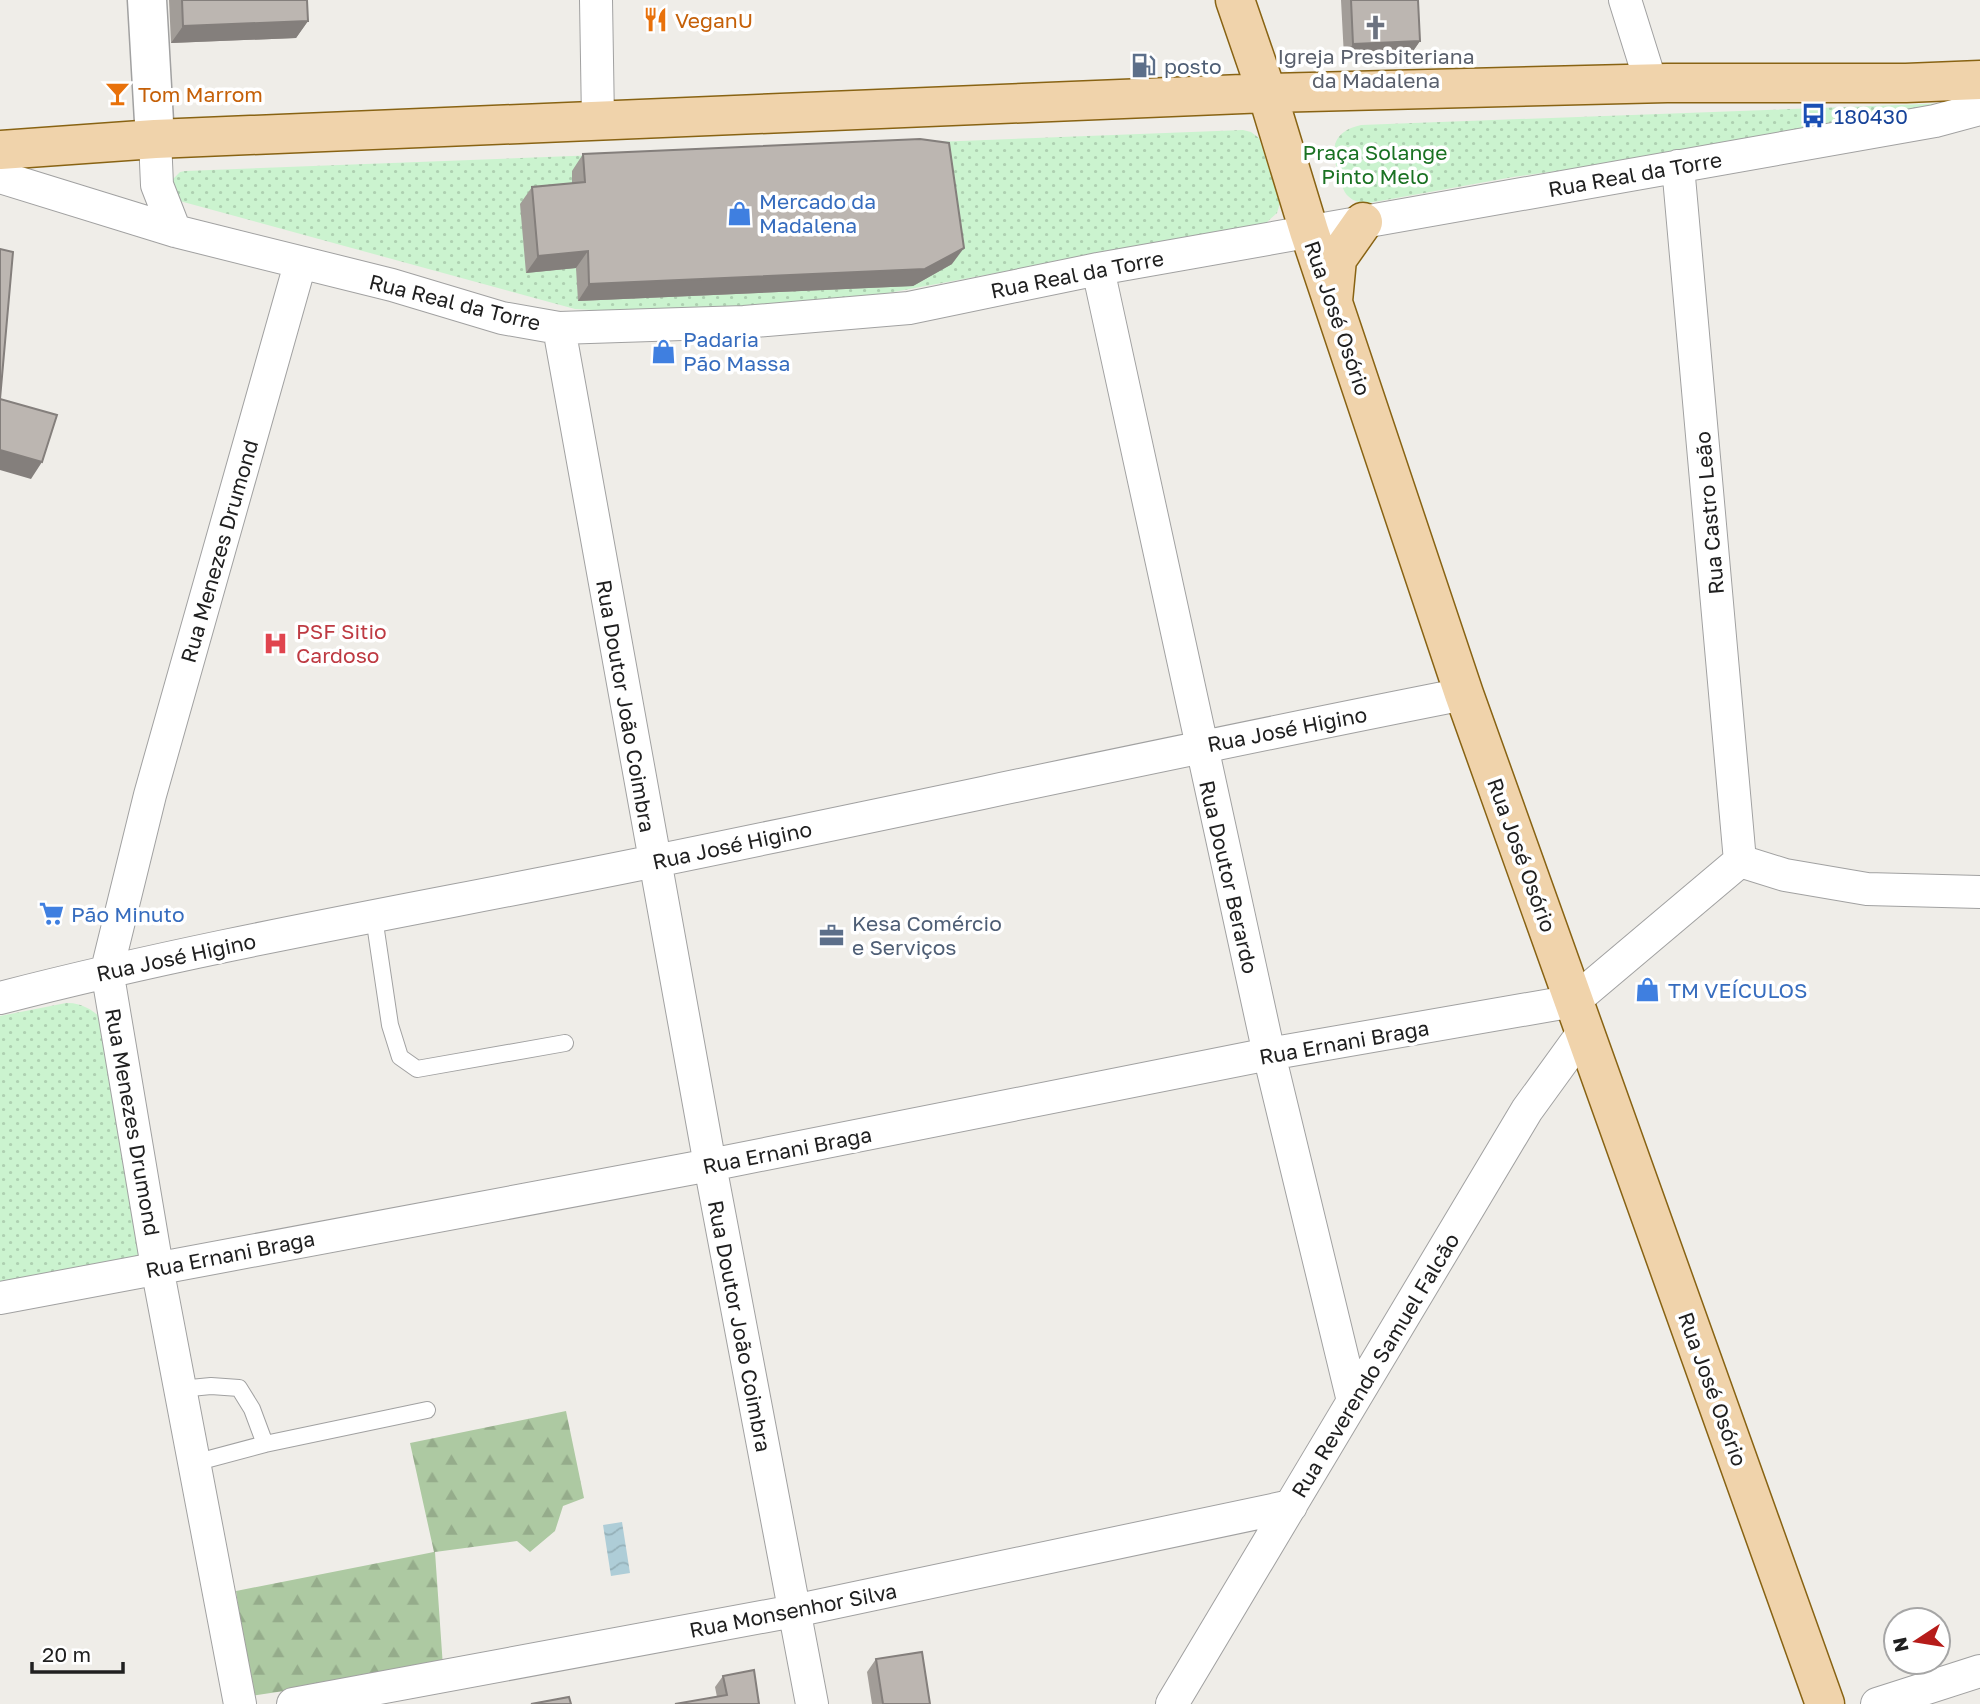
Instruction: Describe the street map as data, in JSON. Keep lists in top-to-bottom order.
{
  "streets": {
    "main road": ["Rua José Osório"],
    "street": [
      "Rua Real da Torre",
      "Rua Castro Leão",
      "Rua Menezes Drumond",
      "Rua Doutor João Coimbra",
      "Rua José Higino",
      "Rua Doutor Berardo",
      "Rua Ernani Braga",
      "Rua Reverendo Samuel Falcão",
      "Rua Monsenhor Silva"
    ]
  },
  "crossings": [
    ["Rua Real da Torre", "Rua José Osório"],
    ["Rua Real da Torre", "Rua Castro Leão"],
    ["Rua Real da Torre", "Rua Menezes Drumond"],
    ["Rua Real da Torre", "Rua Doutor João Coimbra"],
    ["Rua Real da Torre", "Rua Doutor Berardo"],
    ["Rua José Osório", "Rua José Higino"],
    ["Rua José Osório", "Rua Ernani Braga"],
    ["Rua José Osório", "Rua Reverendo Samuel Falcão"],
    ["Rua Castro Leão", "Rua Reverendo Samuel Falcão"],
    ["Rua Menezes Drumond", "Rua José Higino"],
    ["Rua Menezes Drumond", "Rua Ernani Braga"],
    ["Rua Doutor João Coimbra", "Rua José Higino"],
    ["Rua Doutor João Coimbra", "Rua Ernani Braga"],
    ["Rua Doutor João Coimbra", "Rua Monsenhor Silva"],
    ["Rua José Higino", "Rua Doutor Berardo"],
    ["Rua Doutor Berardo", "Rua Ernani Braga"],
    ["Rua Doutor Berardo", "Rua Reverendo Samuel Falcão"],
    ["Rua Ernani Braga", "Rua Reverendo Samuel Falcão"],
    ["Rua Reverendo Samuel Falcão", "Rua Monsenhor Silva"]
  ],
  "parks": ["Praça Solange Pinto Melo"],
  "places": {
    "restaurant": ["VeganU"],
    "church": ["Igreja Presbiteriana da Madalena"],
    "fuel station": ["posto"],
    "bar": ["Tom Marrom"],
    "bus stop": ["180430"],
    "shop": ["Mercado da Madalena", "Padaria Pão Massa", "TM VEÍCULOS"],
    "hospital": ["PSF Sitio Cardoso"],
    "supermarket": ["Pão Minuto"],
    "office": ["Kesa Comércio e Serviços"]
  },
  "scale_bar": "20 m",
  "north": "left"
}
